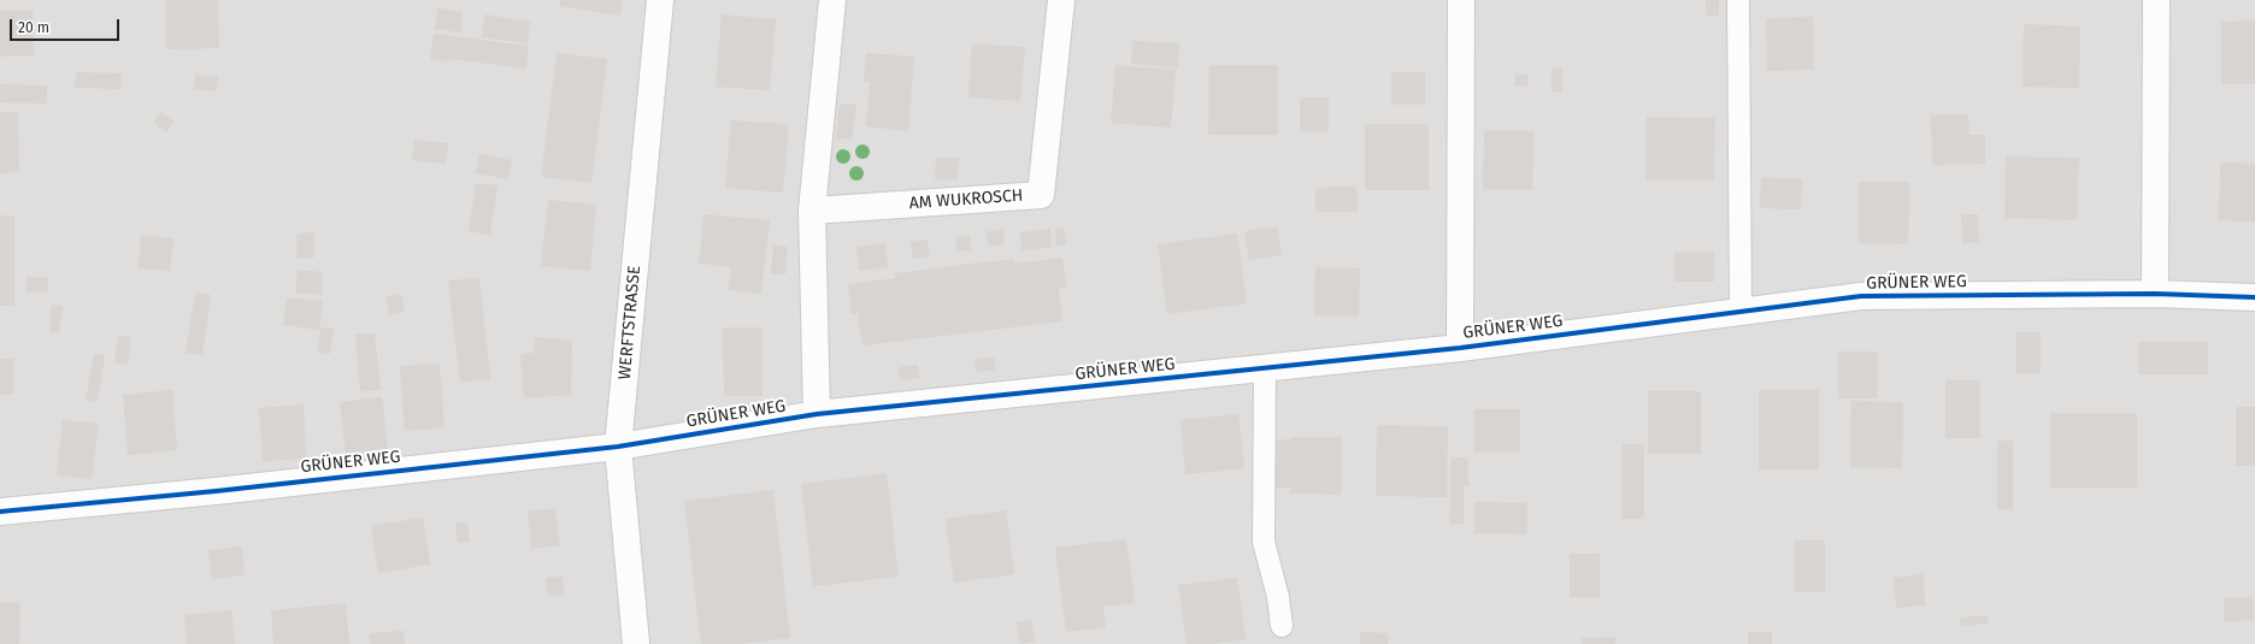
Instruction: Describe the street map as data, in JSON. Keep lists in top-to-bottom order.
{
  "streets": {
    "street": ["AM WUKROSCH", "GRÜNER WEG", "WERFTSTRASSE"]
  },
  "crossings": [
    ["GRÜNER WEG", "WERFTSTRASSE"]
  ],
  "scale_bar": "20 m"
}
